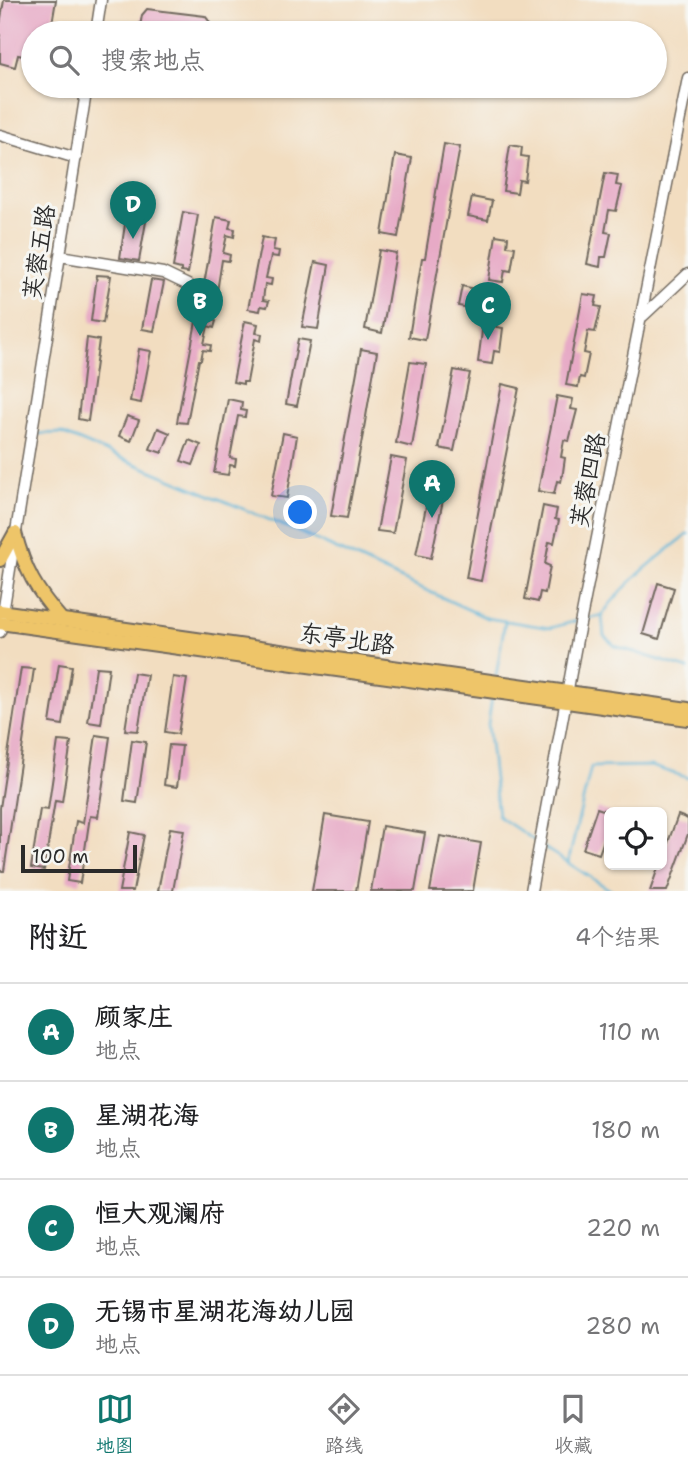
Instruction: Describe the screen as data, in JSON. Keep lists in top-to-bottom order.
{
  "streets": {
    "main road": ["东亭北路"],
    "street": ["芙蓉五路", "芙蓉四路"]
  },
  "crossings": [
    ["芙蓉五路", "东亭北路"],
    ["芙蓉四路", "东亭北路"]
  ],
  "scale_bar": "100 m",
  "page": {
    "search": "搜索地点",
    "pins": [
      "D",
      "B",
      "C",
      "A"
    ],
    "scale": "100 m",
    "heading": ["附近", "4个结果"],
    "list": [
      {
        "mark": "A",
        "name": "顾家庄",
        "note": "地点",
        "value": "110 m"
      },
      {
        "mark": "B",
        "name": "星湖花海",
        "note": "地点",
        "value": "180 m"
      },
      {
        "mark": "C",
        "name": "恒大观澜府",
        "note": "地点",
        "value": "220 m"
      },
      {
        "mark": "D",
        "name": "无锡市星湖花海幼儿园",
        "note": "地点",
        "value": "280 m"
      }
    ],
    "nav": ["地图", "路线", "收藏"]
  }
}
